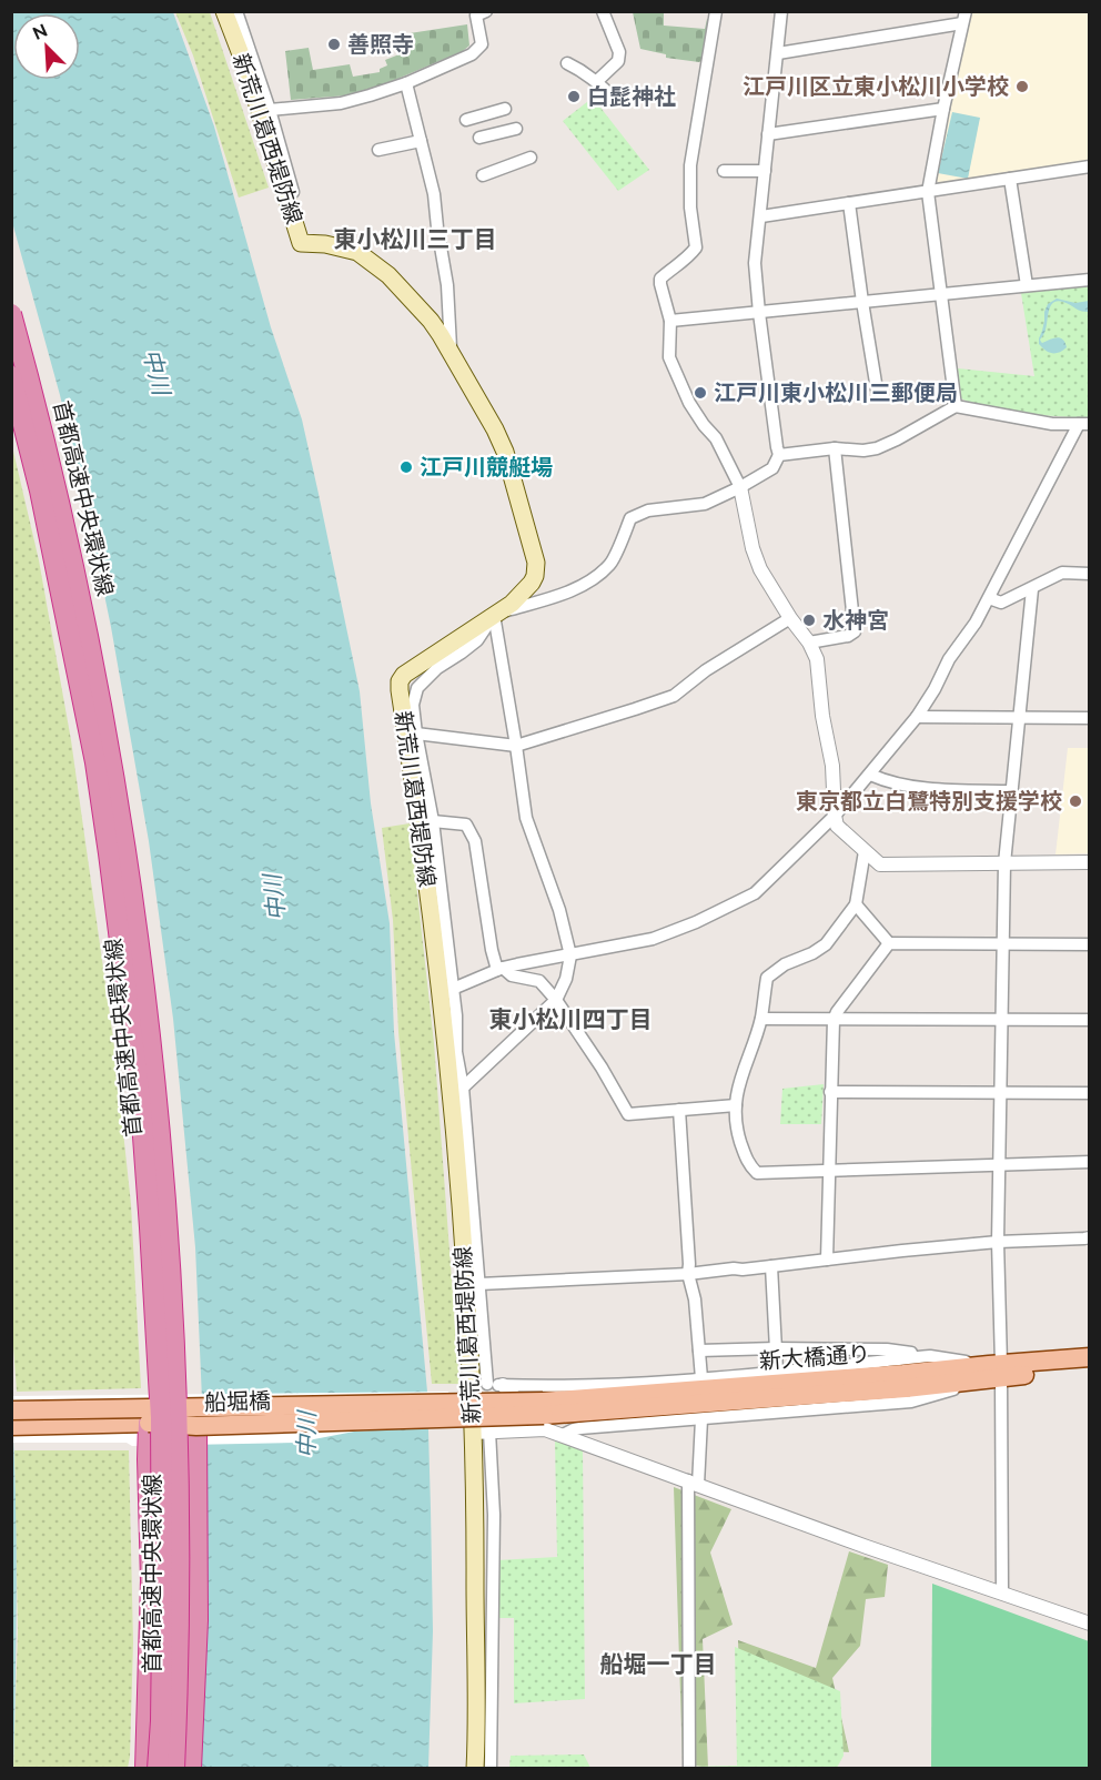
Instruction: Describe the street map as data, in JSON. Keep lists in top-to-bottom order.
{
  "streets": {
    "highway": ["首都高速中央環状線"],
    "main road": ["新荒川葛西堤防線", "新大橋通り", "船堀橋"]
  },
  "crossings": [
    ["新大橋通り", "船堀橋"]
  ],
  "districts": ["東小松川三丁目", "東小松川四丁目", "船堀一丁目"],
  "water": ["中川"],
  "places": [
    "善照寺",
    "江戸川区立東小松川小学校",
    "白髭神社",
    "江戸川東小松川三郵便局",
    "江戸川競艇場",
    "水神宮",
    "東京都立白鷺特別支援学校"
  ],
  "north": "top left"
}
